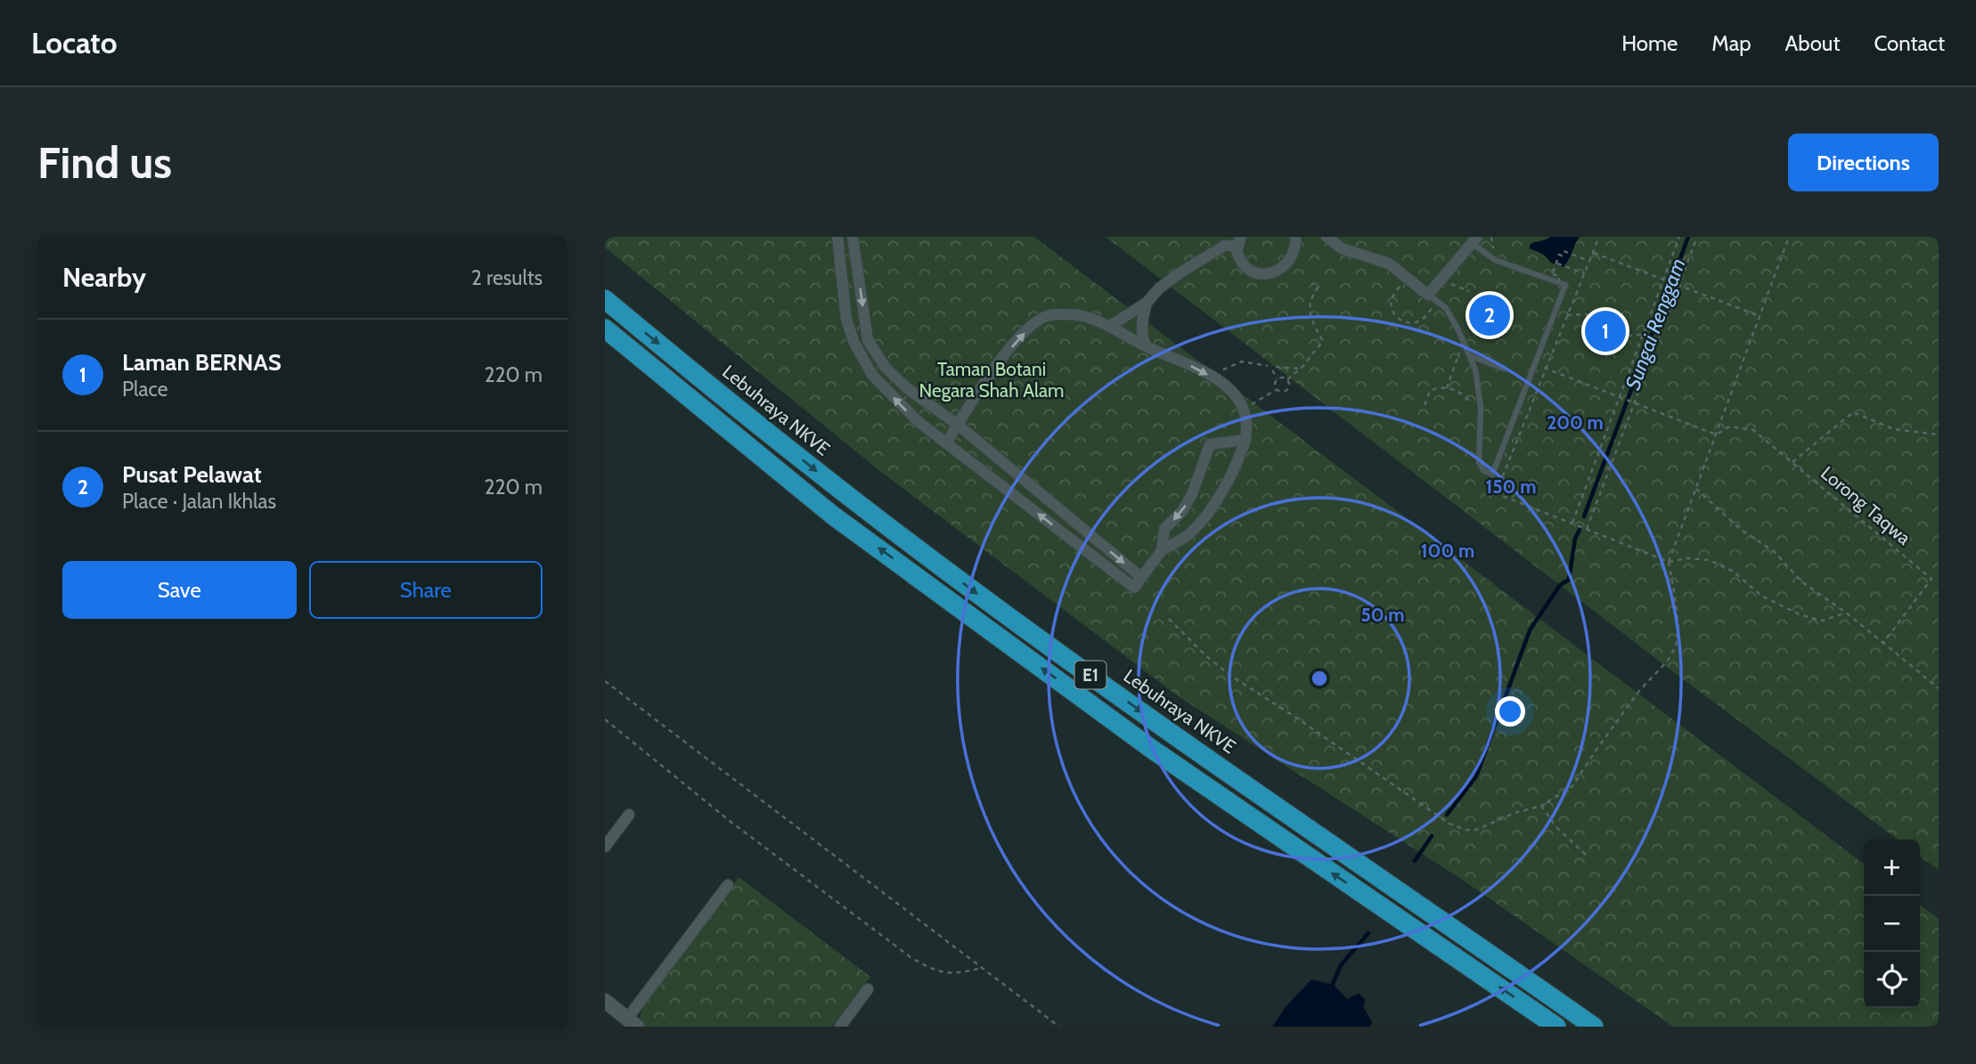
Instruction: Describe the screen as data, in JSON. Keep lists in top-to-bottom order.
{
  "streets": {
    "highway": ["Lebuhraya NKVE", "E1"],
    "path": ["Lorong Taqwa"]
  },
  "water": ["Sungai Renggam"],
  "parks": ["Taman Botani Negara Shah Alam"],
  "page": {
    "header": "Locato",
    "nav": [
      "Home",
      "Map",
      "About",
      "Contact"
    ],
    "buttons": [
      "Directions",
      ["Save", "Share"]
    ],
    "title": "Find us",
    "heading": ["Nearby", "2 results"],
    "pins": ["2", "1"],
    "list": [
      {
        "mark": "1",
        "name": "Laman BERNAS",
        "note": "Place",
        "value": "220 m"
      },
      {
        "mark": "2",
        "name": "Pusat Pelawat",
        "note": "Place · Jalan Ikhlas",
        "value": "220 m"
      }
    ],
    "map_buttons": ["+", "−"]
  },
  "rings": [
    "200 m",
    "150 m",
    "100 m",
    "50 m"
  ]
}
